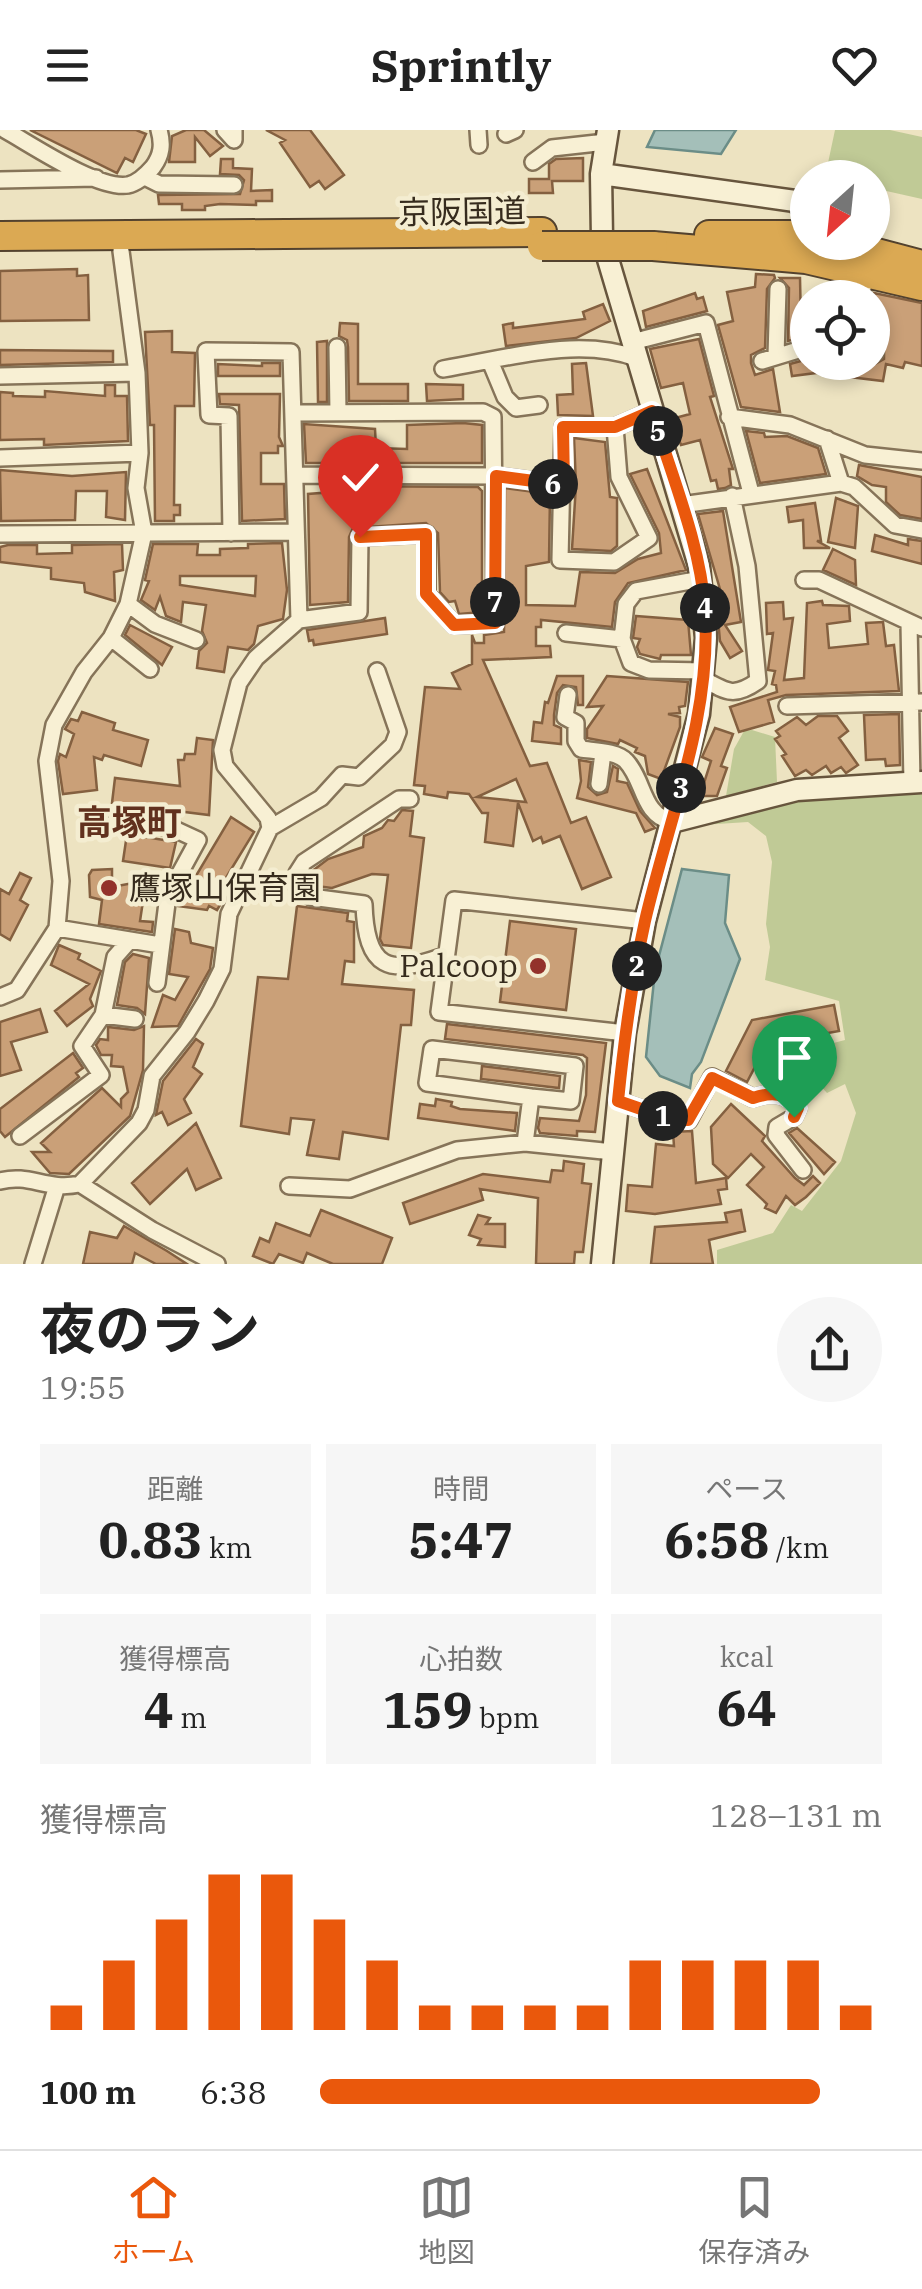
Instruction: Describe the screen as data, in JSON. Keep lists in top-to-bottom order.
{
  "streets": {
    "highway": ["京阪国道"]
  },
  "districts": ["高塚町"],
  "places": ["鷹塚山保育園", "Palcoop"],
  "north": "bottom left",
  "page": {
    "header": "Sprintly",
    "pins": [
      "5",
      "6",
      "7",
      "4",
      "3",
      "2",
      "1"
    ],
    "heading": ["夜のラン", "19:55"],
    "stats": [
      ["距離", "0.83 km"],
      ["時間", "5:47"],
      ["ペース", "6:58 /km"],
      ["獲得標高", "4 m"],
      ["心拍数", "159 bpm"],
      ["kcal", "64"]
    ],
    "chart": ["獲得標高", "128–131 m"],
    "list": [
      {
        "name": "100 m",
        "note": "6:38"
      }
    ],
    "tabs": ["ホーム", "地図", "保存済み"]
  }
}
